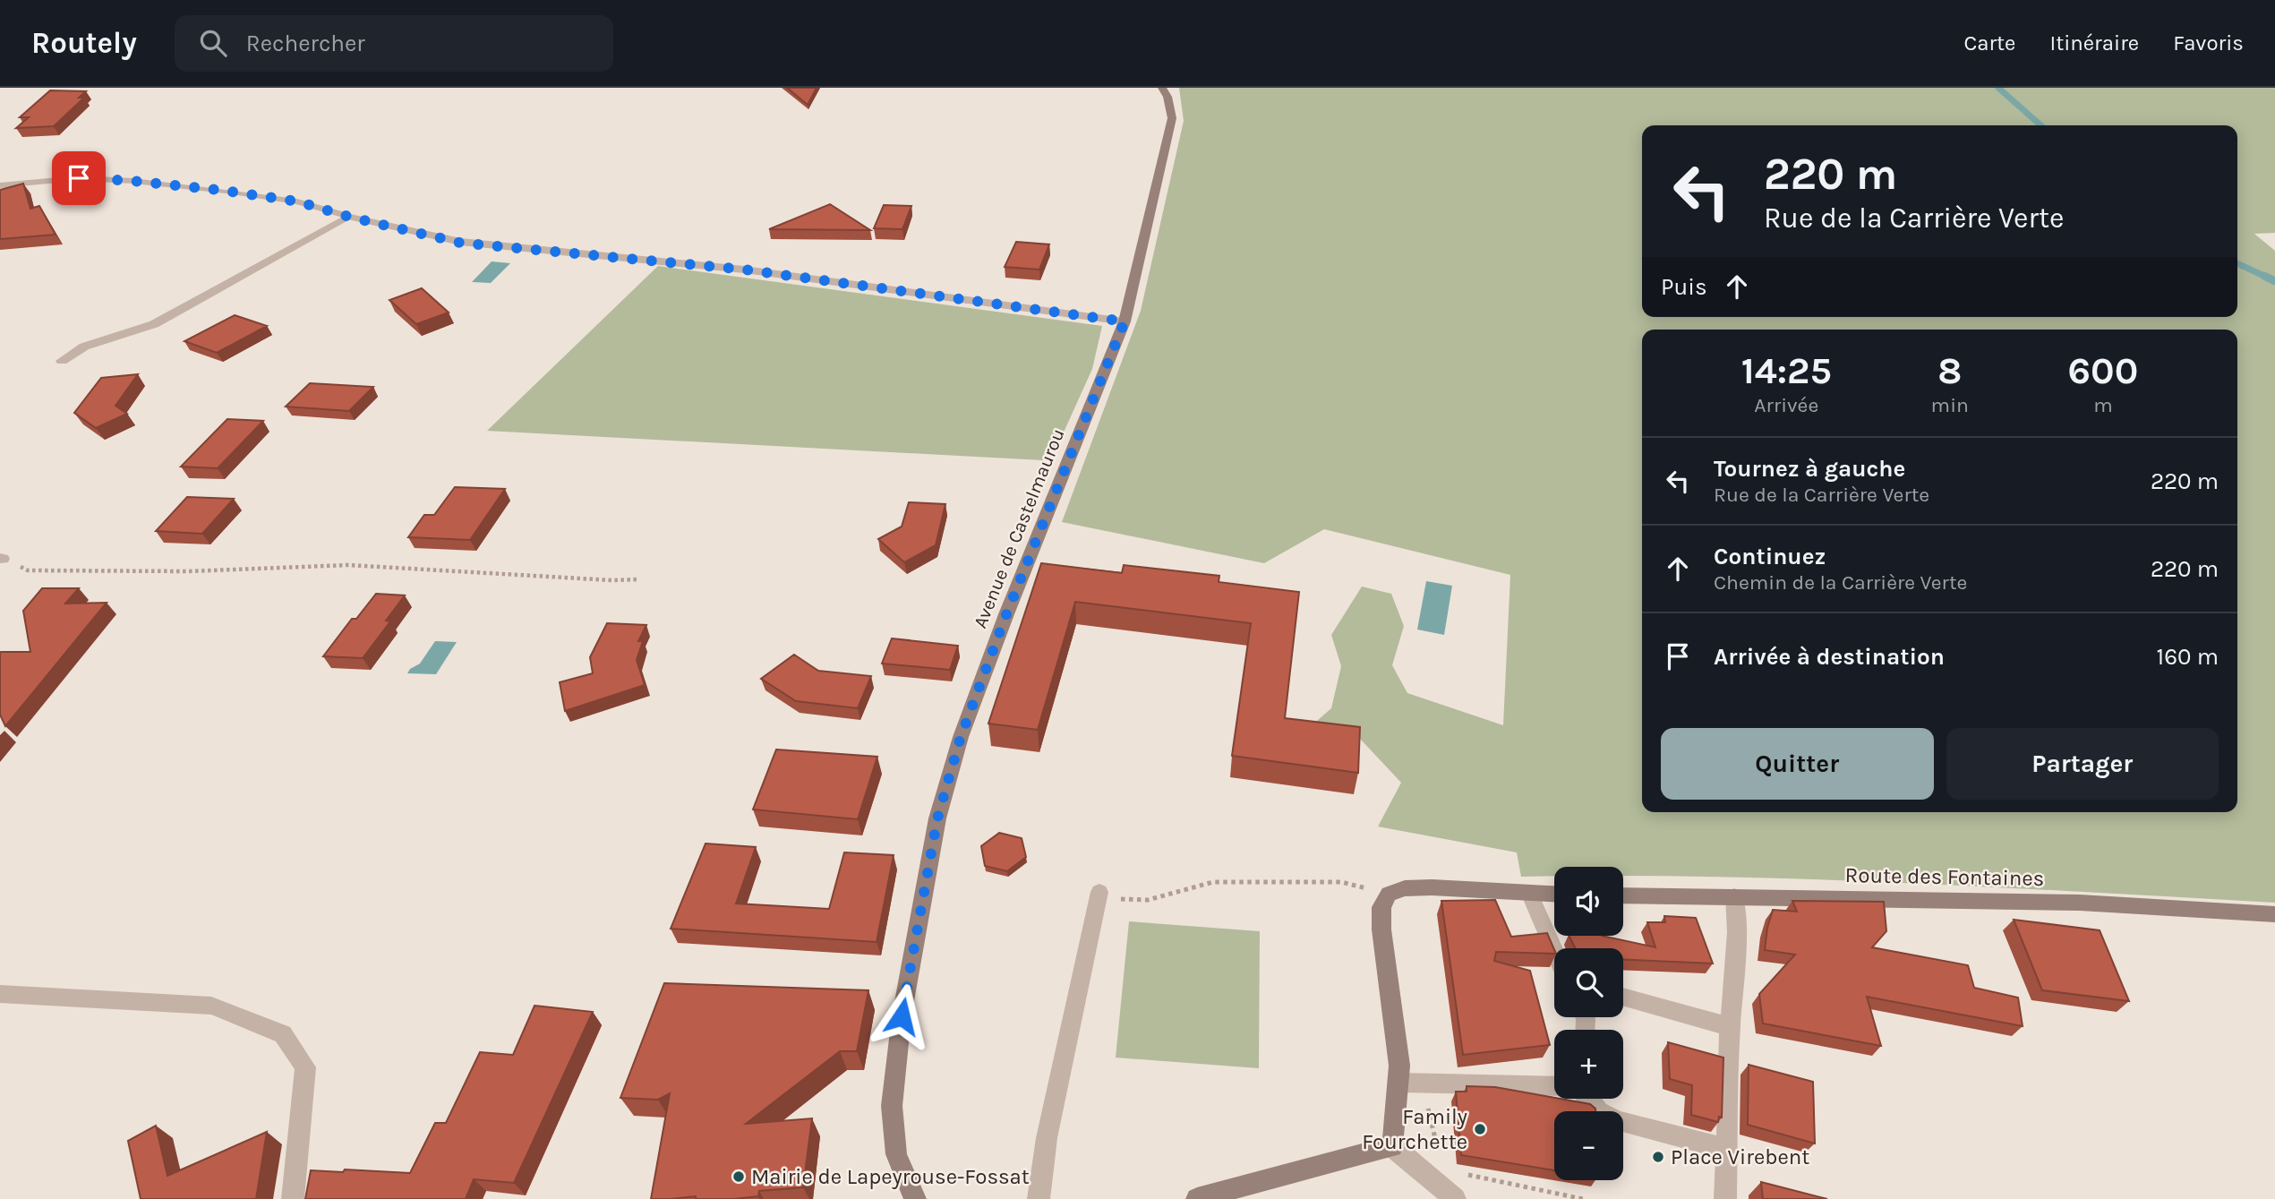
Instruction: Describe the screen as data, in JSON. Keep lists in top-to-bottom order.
{
  "streets": {
    "street": ["Avenue de Castelmaurou", "Route des Fontaines"]
  },
  "places": ["Family Fourchette", "Place Virebent", "Mairie de Lapeyrouse-Fossat"],
  "page": {
    "header": "Routely",
    "search": "Rechercher",
    "nav": ["Carte", "Itinéraire", "Favoris"],
    "turn": ["220 m", "Rue de la Carrière Verte"],
    "then": "Puis",
    "eta": [
      "14:25",
      "Arrivée",
      "8",
      "min",
      "600",
      "m"
    ],
    "list": [
      {
        "name": "Tournez à gauche",
        "note": "Rue de la Carrière Verte",
        "value": "220 m"
      },
      {
        "name": "Continuez",
        "note": "Chemin de la Carrière Verte",
        "value": "220 m"
      },
      {
        "name": "Arrivée à destination",
        "value": "160 m"
      }
    ],
    "buttons": ["Quitter", "Partager"],
    "map_buttons": ["+", "−"]
  }
}
